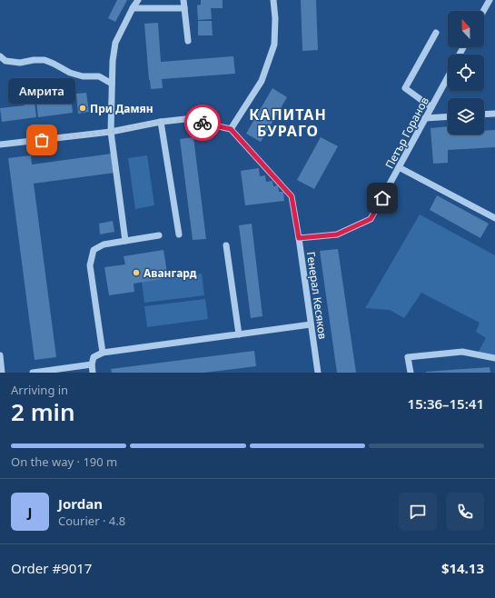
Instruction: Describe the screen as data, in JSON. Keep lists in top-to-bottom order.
{
  "streets": {
    "street": ["Петър Горанов", "Генерал Кесяков"]
  },
  "crossings": [
    ["Петър Горанов", "Генерал Кесяков"]
  ],
  "districts": ["КАПИТАН БУРАГО"],
  "places": ["При Дамян", "Амрита", "Авангард"],
  "north": "top",
  "page": {
    "bubble": "Амрита",
    "heading": ["2 min", "Arriving in", "15:36–15:41"],
    "panel": [
      "Jordan",
      "Courier · 4.8",
      "Order #9017",
      "$14.13"
    ],
    "bar": "On the way · 190 m",
    "round": "J"
  }
}
